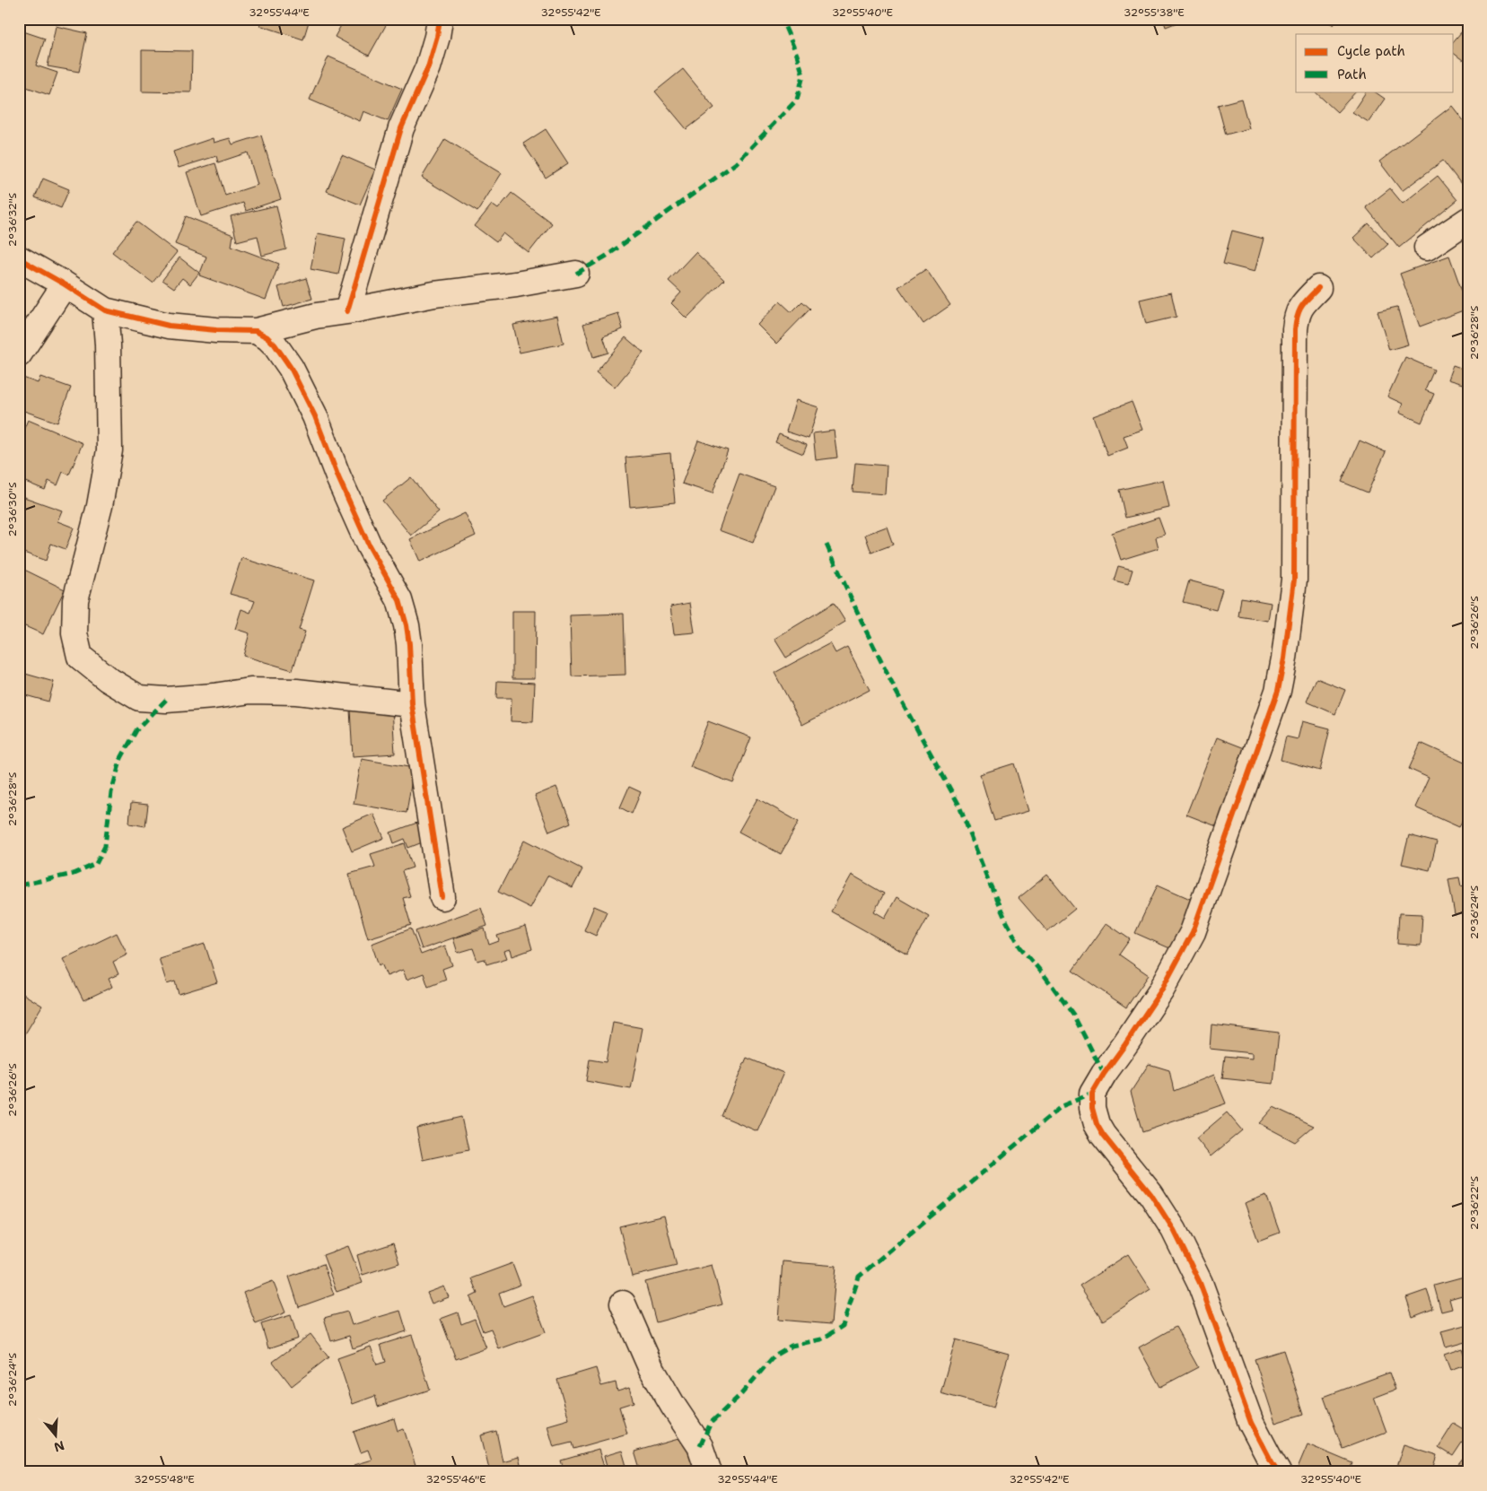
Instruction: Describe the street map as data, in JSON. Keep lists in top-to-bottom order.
{
  "legend": ["Cycle path", "Path"],
  "north": "bottom",
  "coordinates": [
    "32°55'44\"E",
    "32°55'42\"E",
    "32°55'40\"E",
    "32°55'38\"E",
    "2°36'32\"S",
    "2°36'28\"S",
    "2°36'30\"S",
    "2°36'26\"S",
    "2°36'24\"S",
    "2°36'22\"S",
    "32°55'48\"E",
    "32°55'46\"E"
  ]
}
